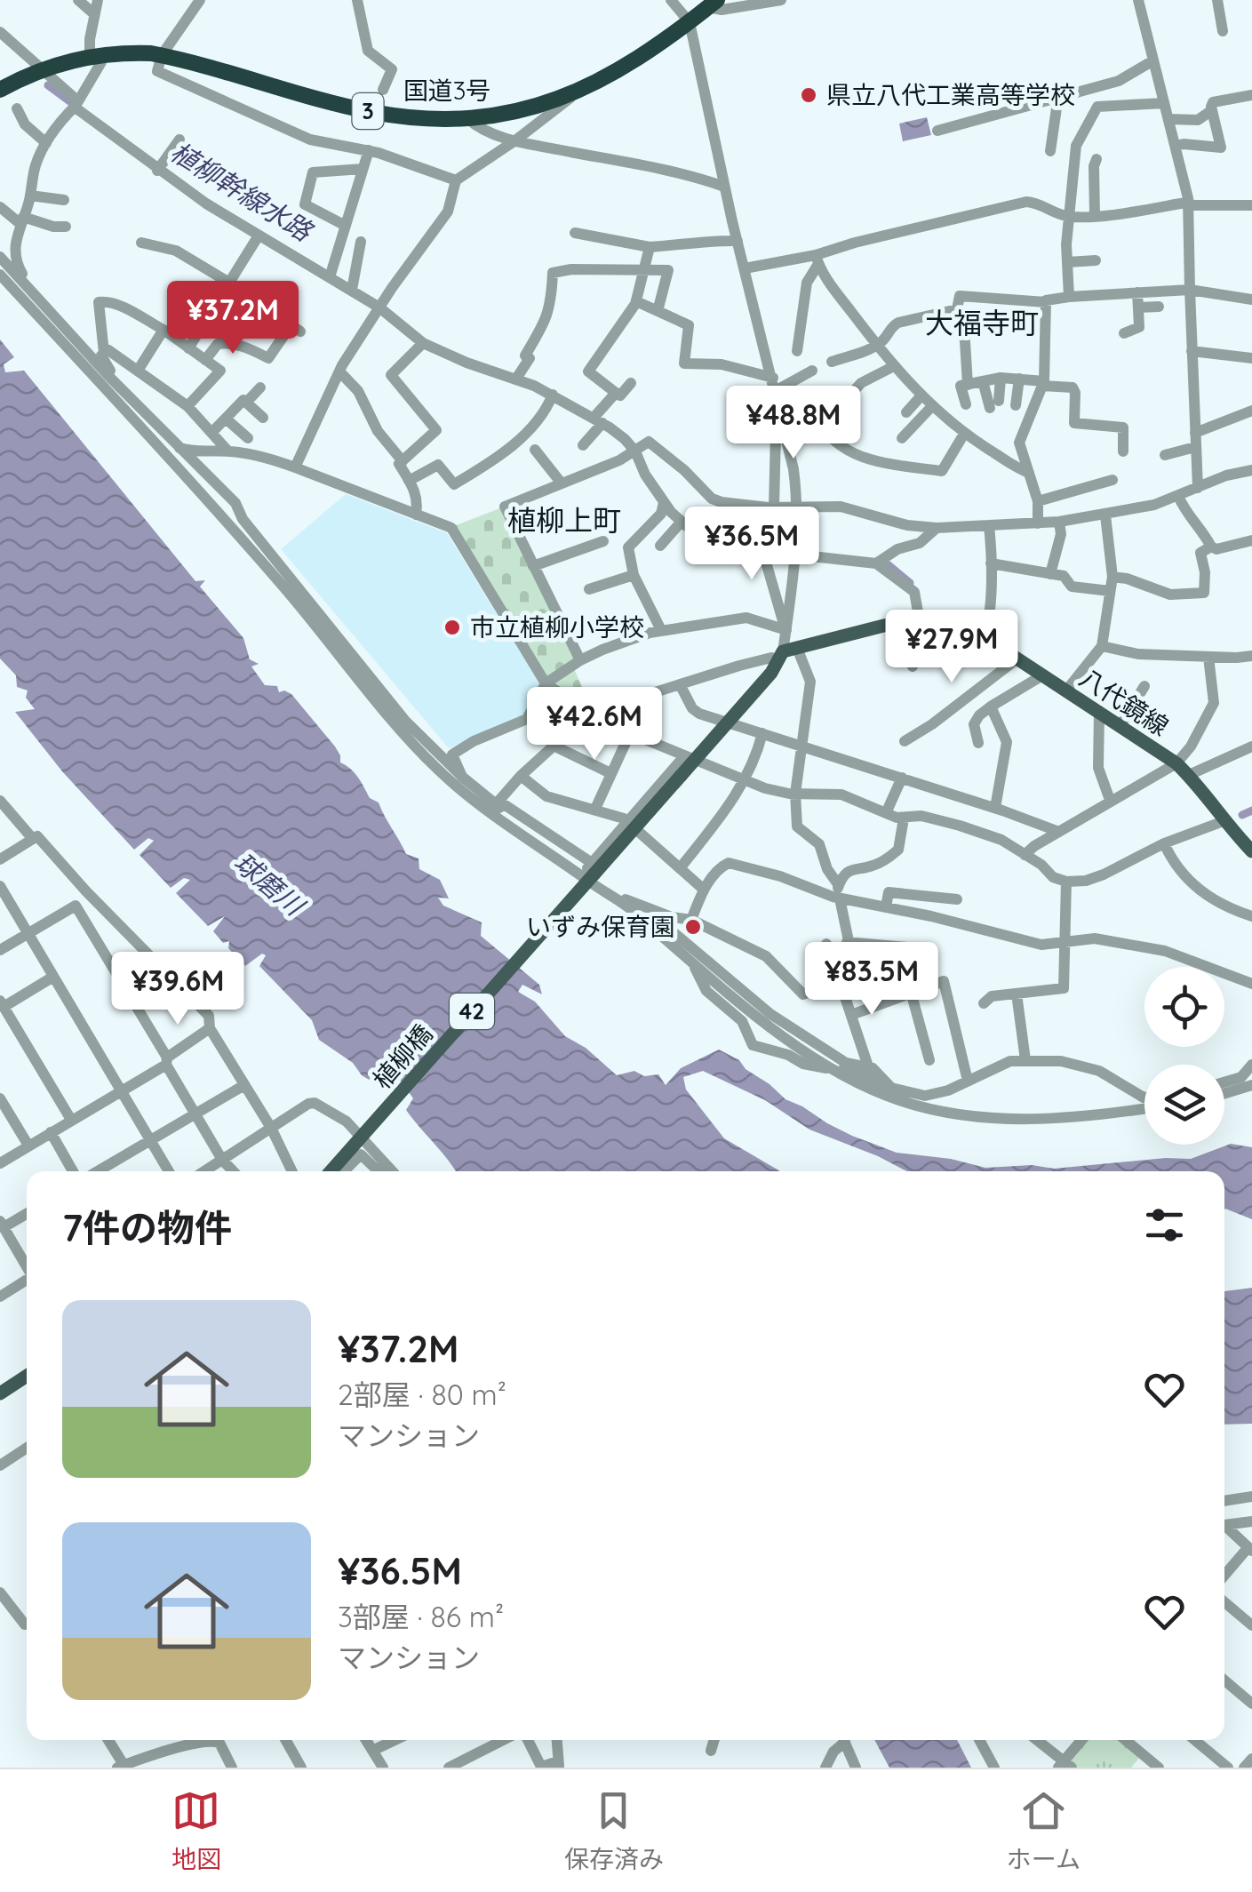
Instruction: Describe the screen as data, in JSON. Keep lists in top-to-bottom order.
{
  "streets": {
    "highway": ["国道3号", "3"],
    "main road": ["八代鏡線", "42", "植柳橋"]
  },
  "crossings": [
    ["八代鏡線", "42"],
    ["42", "植柳橋"]
  ],
  "districts": ["大福寺町", "植柳上町"],
  "water": ["植柳幹線水路", "球磨川"],
  "places": ["県立八代工業高等学校", "市立植柳小学校", "いずみ保育園"],
  "page": {
    "price": [
      "¥37.2M",
      "¥48.8M",
      "¥36.5M",
      "¥27.9M",
      "¥42.6M",
      "¥83.5M",
      "¥39.6M"
    ],
    "heading": "7件の物件",
    "list": [
      {
        "name": "¥37.2M",
        "note": "2部屋 · 80 m² · マンション"
      },
      {
        "name": "¥36.5M",
        "note": "3部屋 · 86 m² · マンション"
      }
    ],
    "tabs": ["地図", "保存済み", "ホーム"]
  }
}
